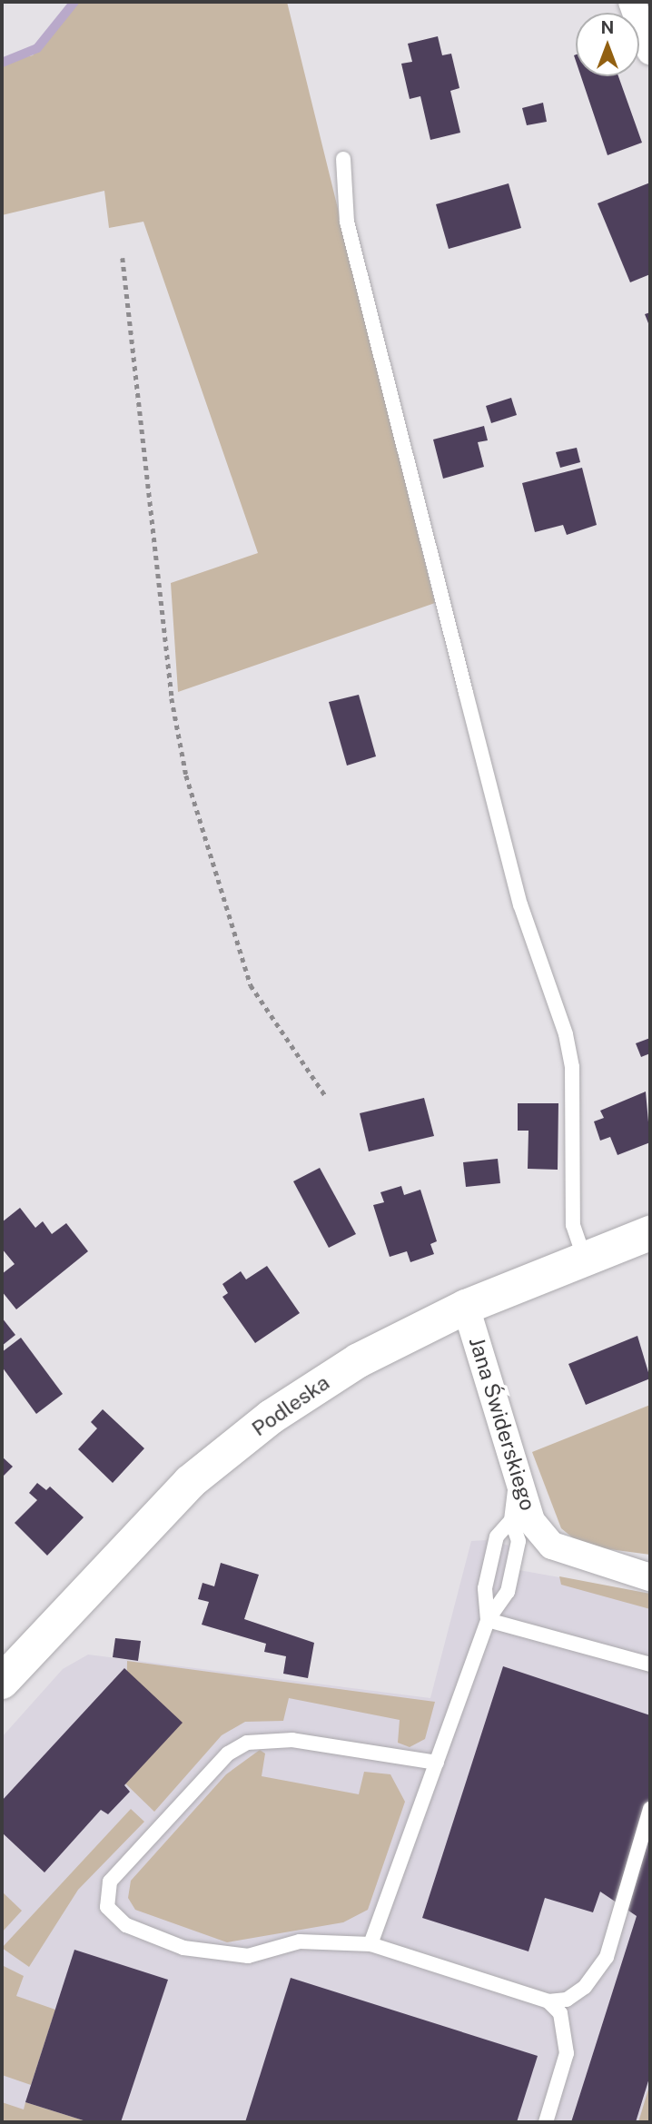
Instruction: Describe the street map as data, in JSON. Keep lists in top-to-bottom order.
{
  "streets": {
    "street": ["Podleska", "Jana Świderskiego"]
  },
  "crossings": [
    ["Podleska", "Jana Świderskiego"]
  ],
  "north": "top"
}
